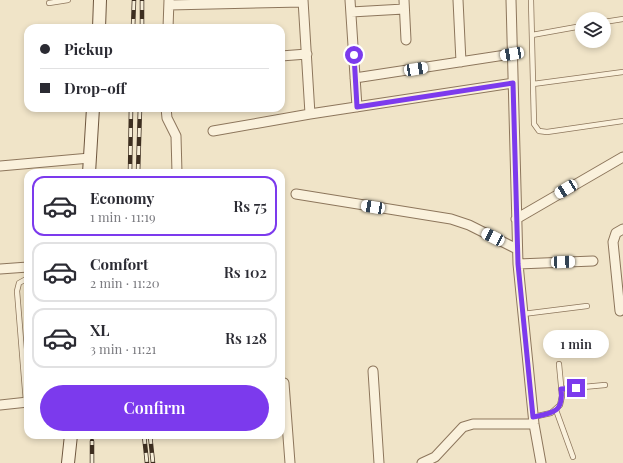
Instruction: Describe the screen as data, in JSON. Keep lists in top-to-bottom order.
{
  "page": {
    "banner": ["Pickup", "Drop-off"],
    "list": [
      {
        "name": "Economy",
        "note": "1 min · 11:19",
        "value": "Rs 75"
      },
      {
        "name": "Comfort",
        "note": "2 min · 11:20",
        "value": "Rs 102"
      },
      {
        "name": "XL",
        "note": "3 min · 11:21",
        "value": "Rs 128"
      }
    ],
    "bubble": "1 min",
    "buttons": "Confirm"
  }
}
